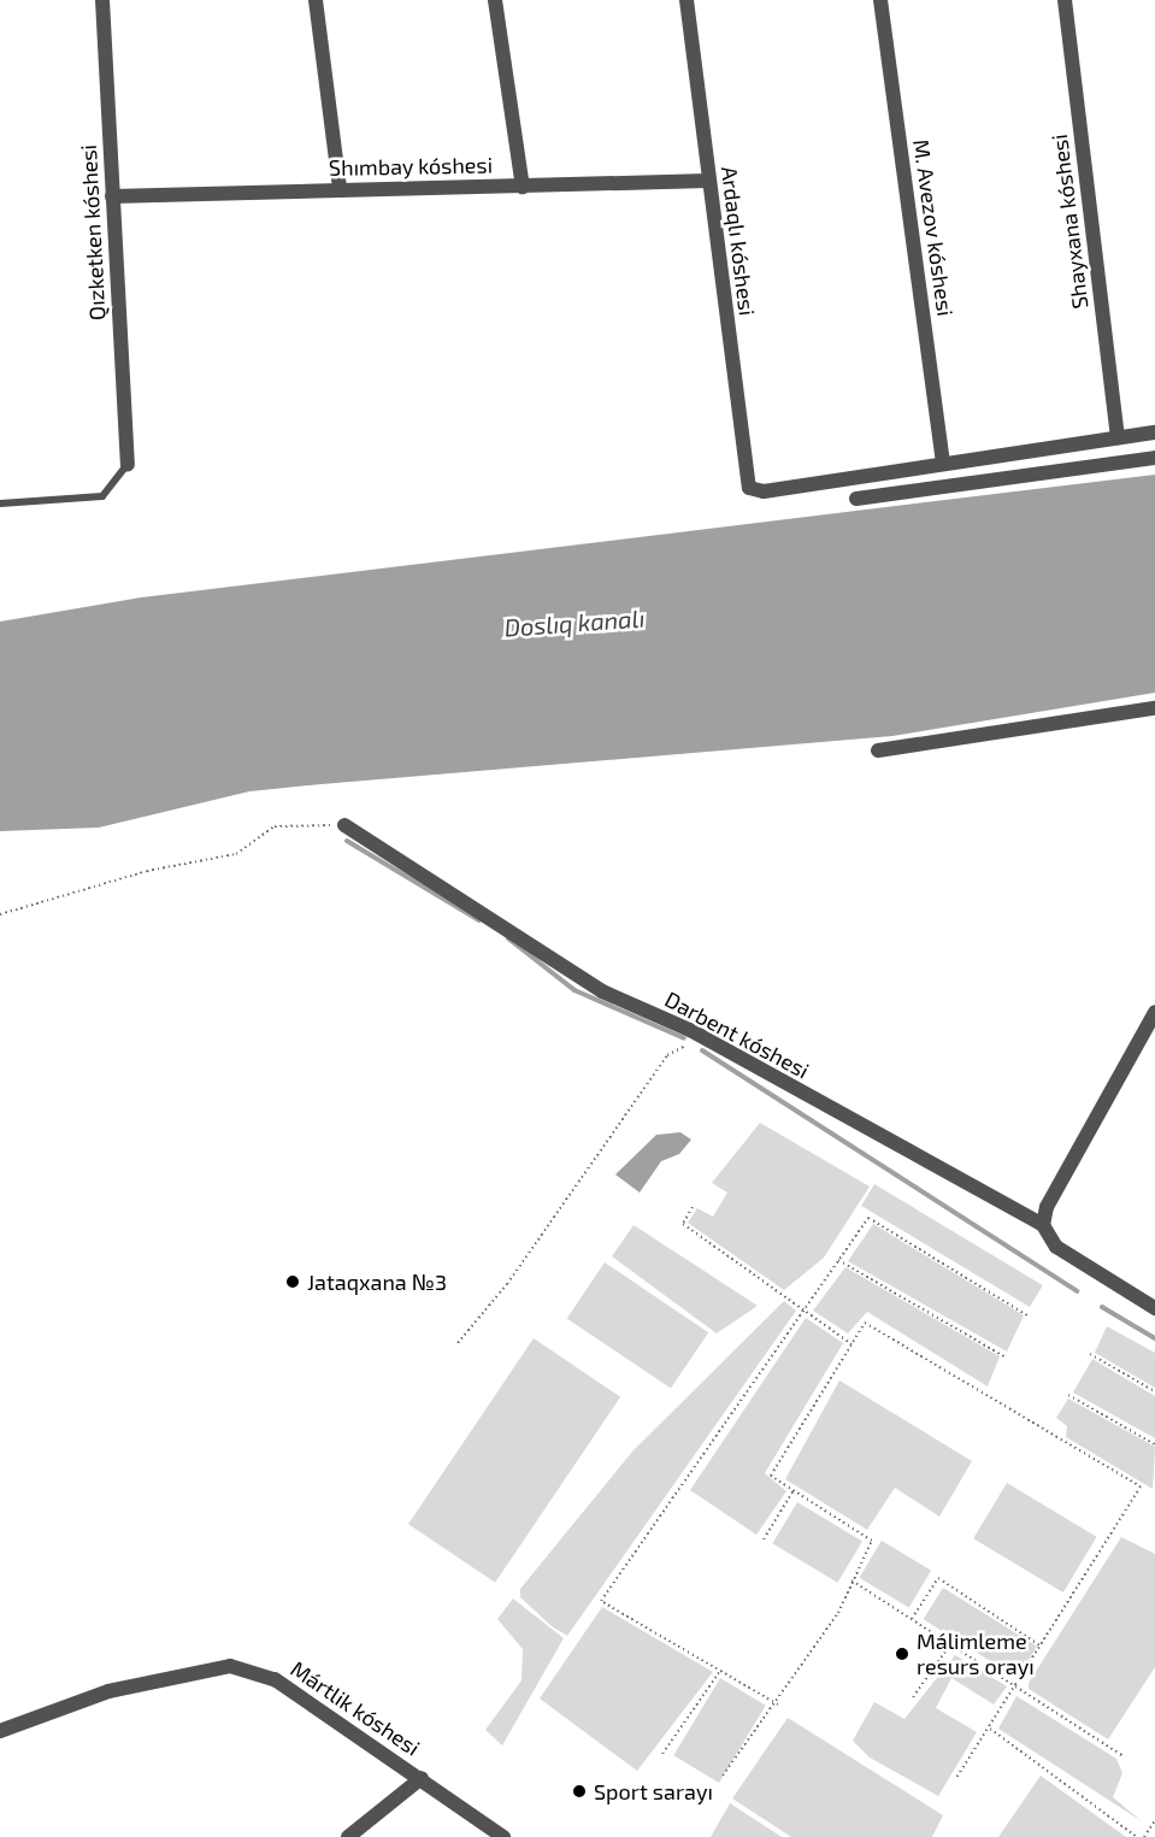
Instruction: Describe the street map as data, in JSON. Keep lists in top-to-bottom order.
{
  "streets": {
    "street": [
      "Shımbay kóshesi",
      "Shayxana kóshesi",
      "M. Avezov kóshesi",
      "Qızketken kóshesi",
      "Ardaqlı kóshesi",
      "Darbent kóshesi",
      "Mártlik kóshesi"
    ]
  },
  "crossings": [
    ["Shımbay kóshesi", "Qızketken kóshesi"],
    ["Shımbay kóshesi", "Ardaqlı kóshesi"],
    ["M. Avezov kóshesi", "Ardaqlı kóshesi"]
  ],
  "water": ["Doslıq kanalı"],
  "places": ["Jataqxana №3", "Málimleme resurs orayı", "Sport sarayı"]
}
